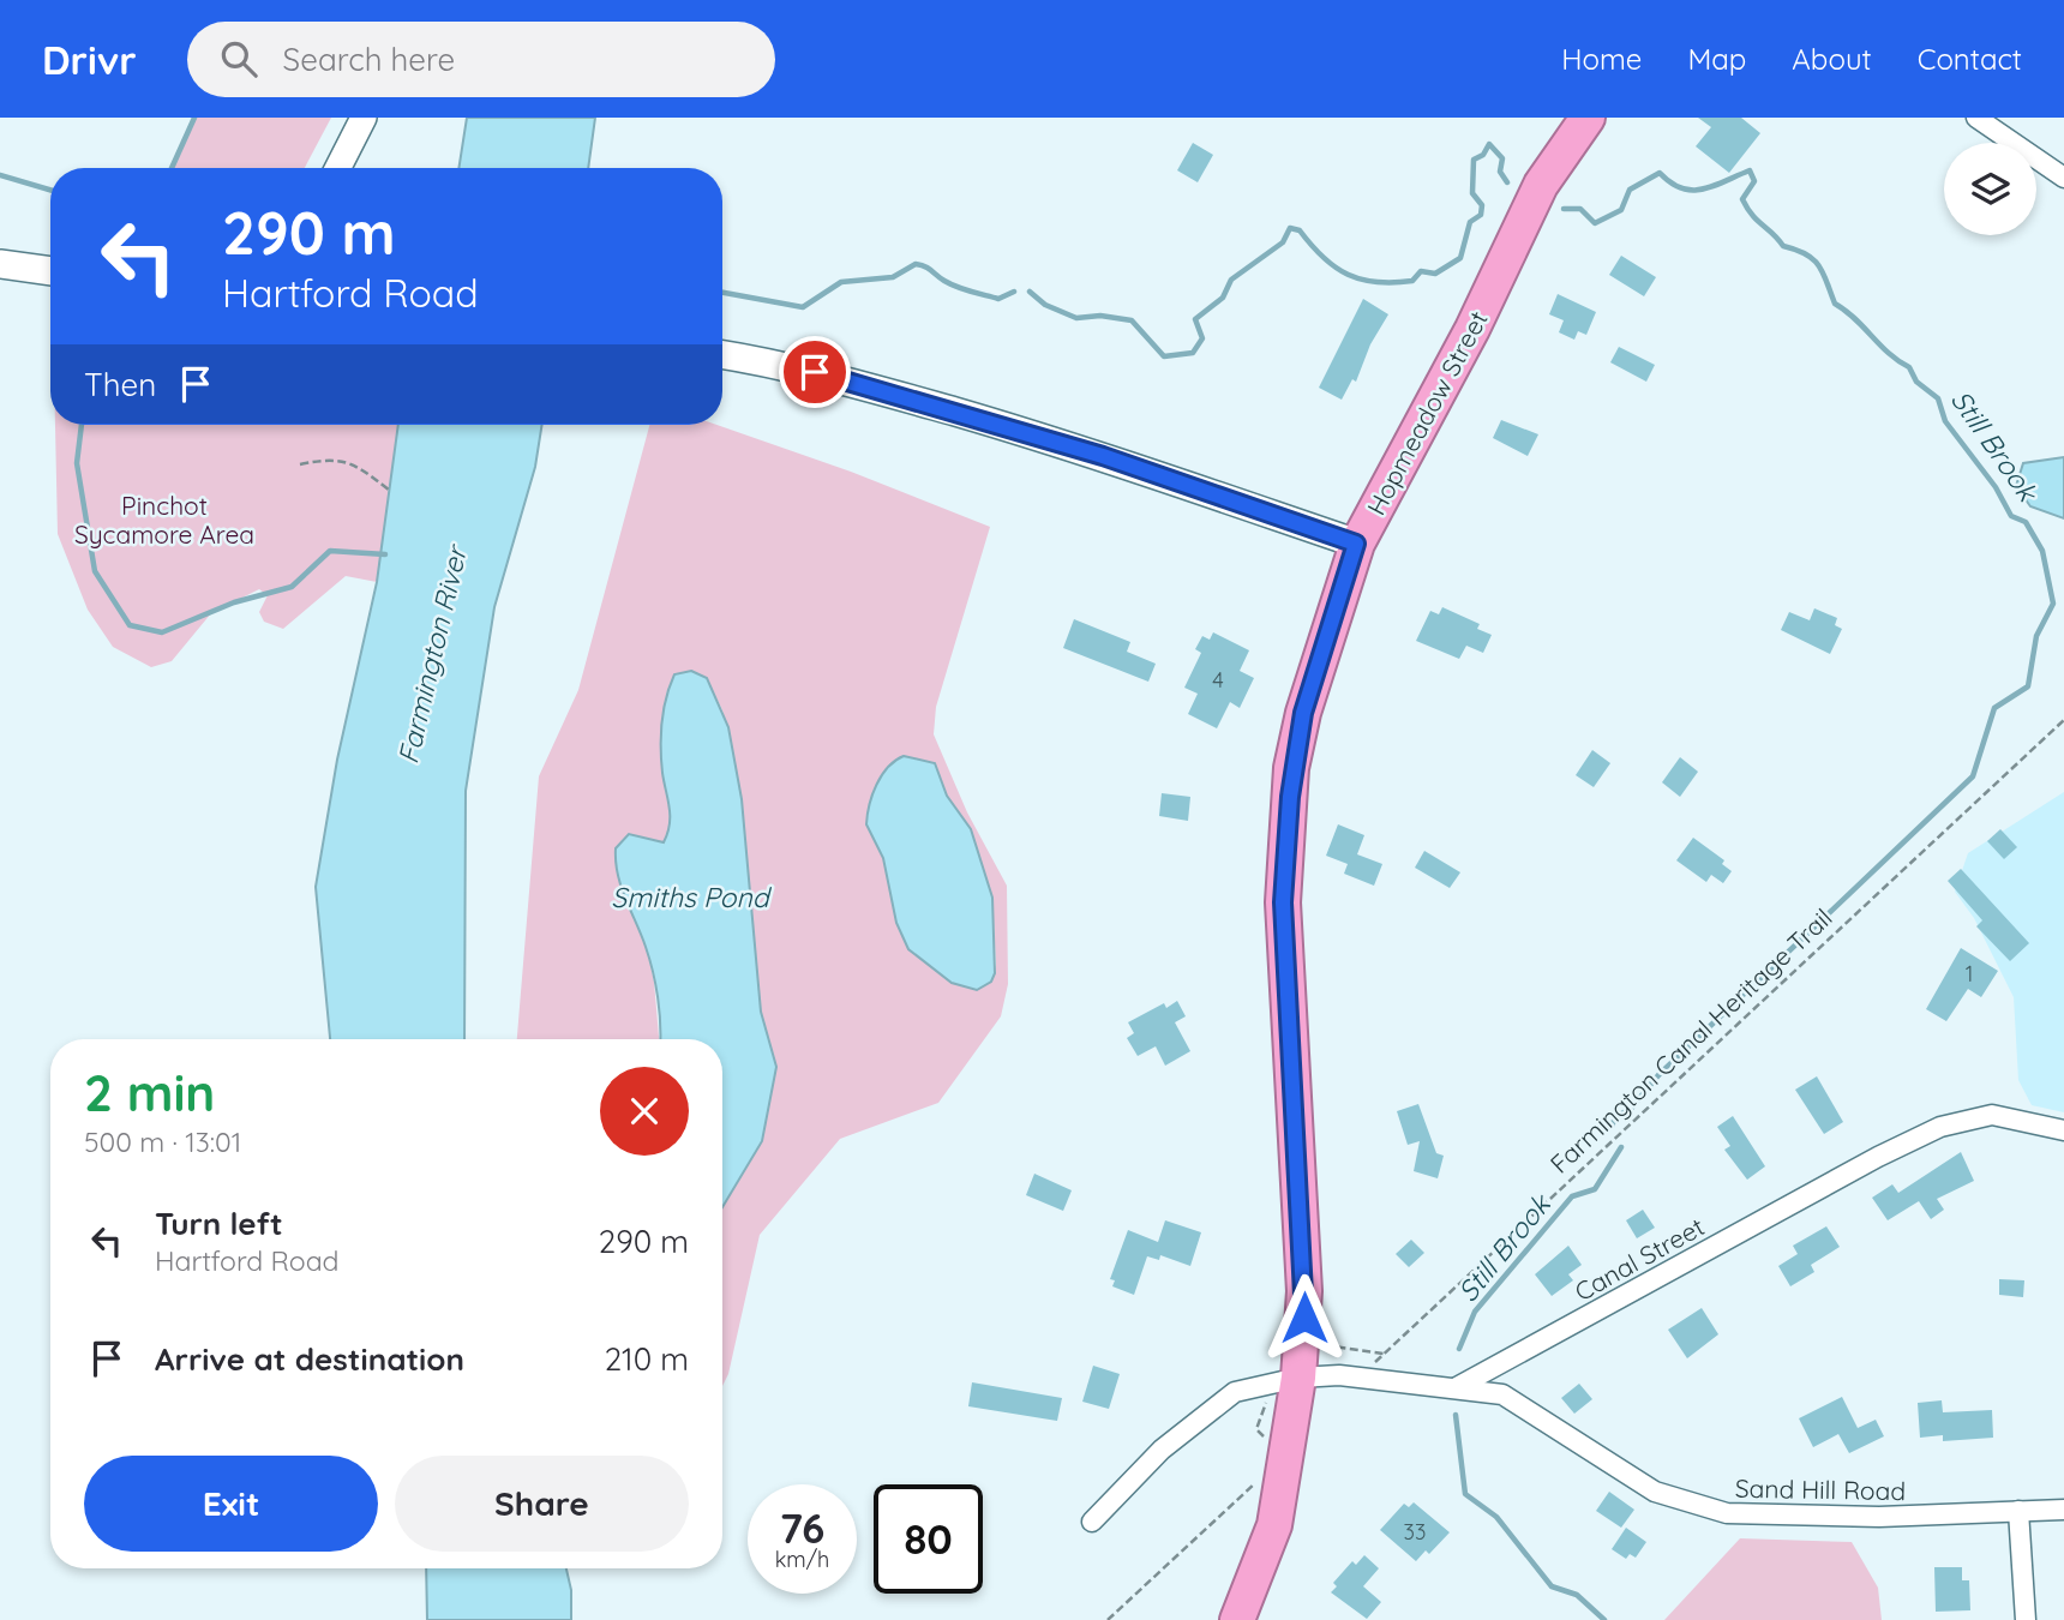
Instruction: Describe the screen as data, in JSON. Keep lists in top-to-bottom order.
{
  "streets": {
    "highway": ["Hopmeadow Street"],
    "street": ["Canal Street", "Sand Hill Road"],
    "path": ["Farmington Canal Heritage Trail"]
  },
  "crossings": [
    ["Canal Street", "Sand Hill Road"]
  ],
  "water": ["Still Brook", "Farmington River", "Smiths Pond"],
  "parks": ["Pinchot Sycamore Area"],
  "house_numbers": ["4", "1", "33"],
  "page": {
    "header": "Drivr",
    "search": "Search here",
    "nav": [
      "Home",
      "Map",
      "About",
      "Contact"
    ],
    "turn": ["290 m", "Hartford Road"],
    "then": "Then",
    "heading": ["2 min", "500 m · 13:01"],
    "list": [
      {
        "name": "Turn left",
        "note": "Hartford Road",
        "value": "290 m"
      },
      {
        "name": "Arrive at destination",
        "value": "210 m"
      }
    ],
    "buttons": ["Exit", "Share"],
    "speed": "76 km/h",
    "limit": "80"
  }
}
